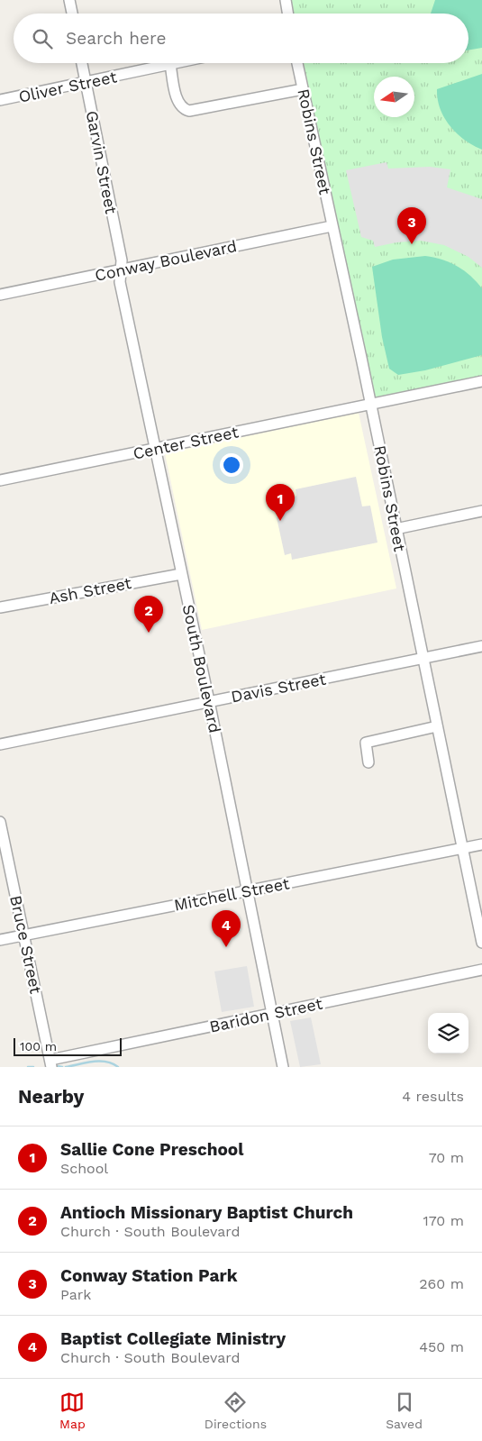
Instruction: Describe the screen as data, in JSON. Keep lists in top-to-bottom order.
{
  "streets": {
    "street": [
      "Oliver Street",
      "Robins Street",
      "Garvin Street",
      "Conway Boulevard",
      "Center Street",
      "Ash Street",
      "South Boulevard",
      "Davis Street",
      "Mitchell Street",
      "Bruce Street",
      "Baridon Street"
    ]
  },
  "crossings": [
    ["Oliver Street", "Garvin Street"],
    ["Robins Street", "Conway Boulevard"],
    ["Robins Street", "Center Street"],
    ["Robins Street", "Davis Street"],
    ["Robins Street", "Mitchell Street"],
    ["Garvin Street", "Conway Boulevard"],
    ["Garvin Street", "South Boulevard"],
    ["Conway Boulevard", "South Boulevard"],
    ["Center Street", "South Boulevard"],
    ["Ash Street", "South Boulevard"],
    ["South Boulevard", "Davis Street"],
    ["South Boulevard", "Mitchell Street"],
    ["South Boulevard", "Baridon Street"],
    ["Mitchell Street", "Bruce Street"],
    ["Bruce Street", "Baridon Street"]
  ],
  "scale_bar": "100 m",
  "north": "left",
  "page": {
    "search": "Search here",
    "pins": [
      "3",
      "1",
      "2",
      "4"
    ],
    "scale": "100 m",
    "heading": ["Nearby", "4 results"],
    "list": [
      {
        "mark": "1",
        "name": "Sallie Cone Preschool",
        "note": "School",
        "value": "70 m"
      },
      {
        "mark": "2",
        "name": "Antioch Missionary Baptist Church",
        "note": "Church · South Boulevard",
        "value": "170 m"
      },
      {
        "mark": "3",
        "name": "Conway Station Park",
        "note": "Park",
        "value": "260 m"
      },
      {
        "mark": "4",
        "name": "Baptist Collegiate Ministry",
        "note": "Church · South Boulevard",
        "value": "450 m"
      }
    ],
    "nav": ["Map", "Directions", "Saved"]
  }
}
